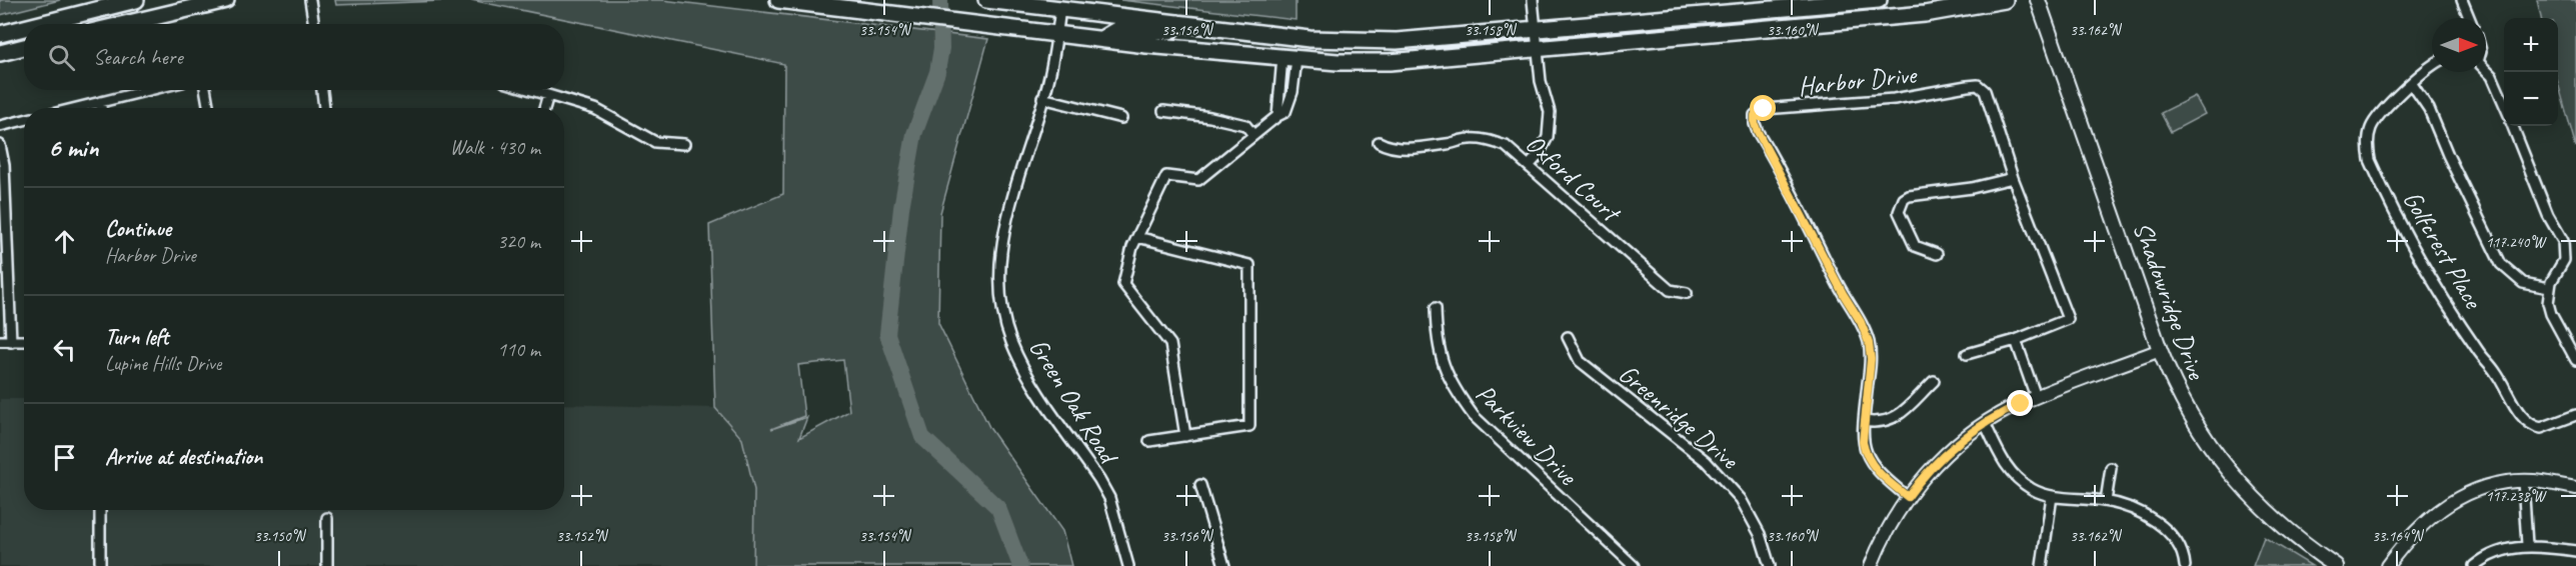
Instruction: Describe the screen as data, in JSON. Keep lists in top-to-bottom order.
{
  "streets": {
    "main road": ["Shadowridge Drive"],
    "street": [
      "Harbor Drive",
      "Oxford Court",
      "Golfcrest Place",
      "Green Oak Road",
      "Greenridge Drive",
      "Parkview Drive"
    ]
  },
  "north": "right",
  "page": {
    "map_buttons": ["+", "−"],
    "search": "Search here",
    "heading": ["6 min", "Walk · 430 m"],
    "list": [
      ["Continue", "Harbor Drive", "320 m"],
      ["Turn left", "Lupine Hills Drive", "110 m"],
      "Arrive at destination"
    ]
  },
  "coordinates": [
    "33.154°N",
    "33.156°N",
    "33.158°N",
    "33.160°N",
    "33.162°N",
    "117.240°W",
    "117.238°W",
    "33.150°N",
    "33.152°N",
    "33.164°N"
  ]
}
